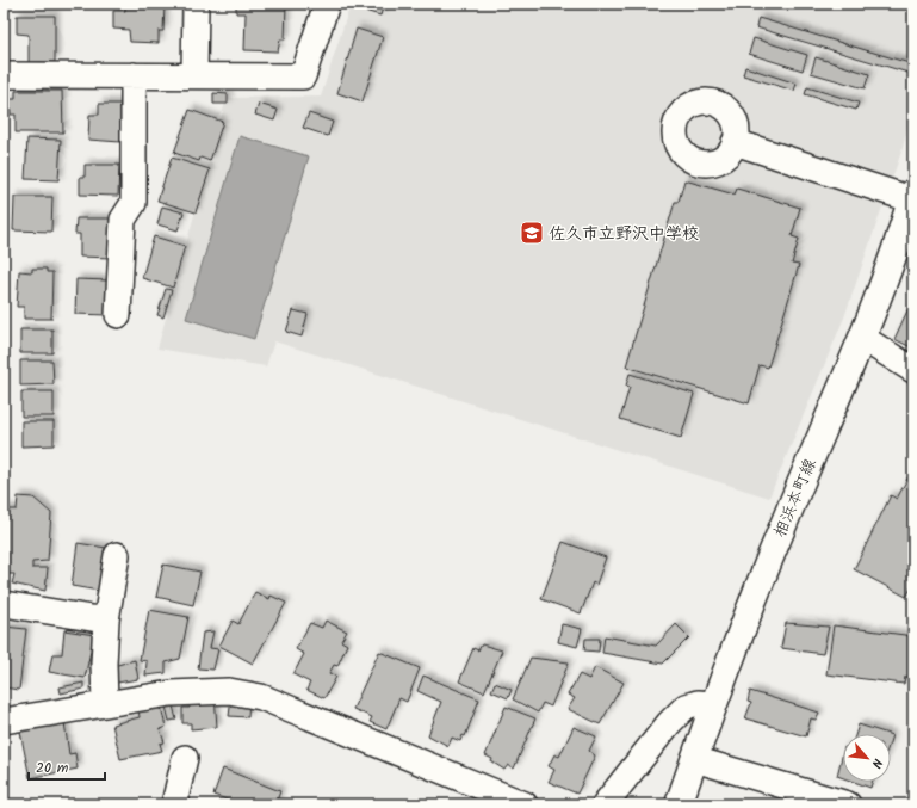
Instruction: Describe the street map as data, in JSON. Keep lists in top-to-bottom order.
{
  "streets": {
    "main road": ["相浜本町線"]
  },
  "places": {
    "school or university": ["佐久市立野沢中学校"]
  },
  "scale_bar": "20 m",
  "north": "bottom right"
}
